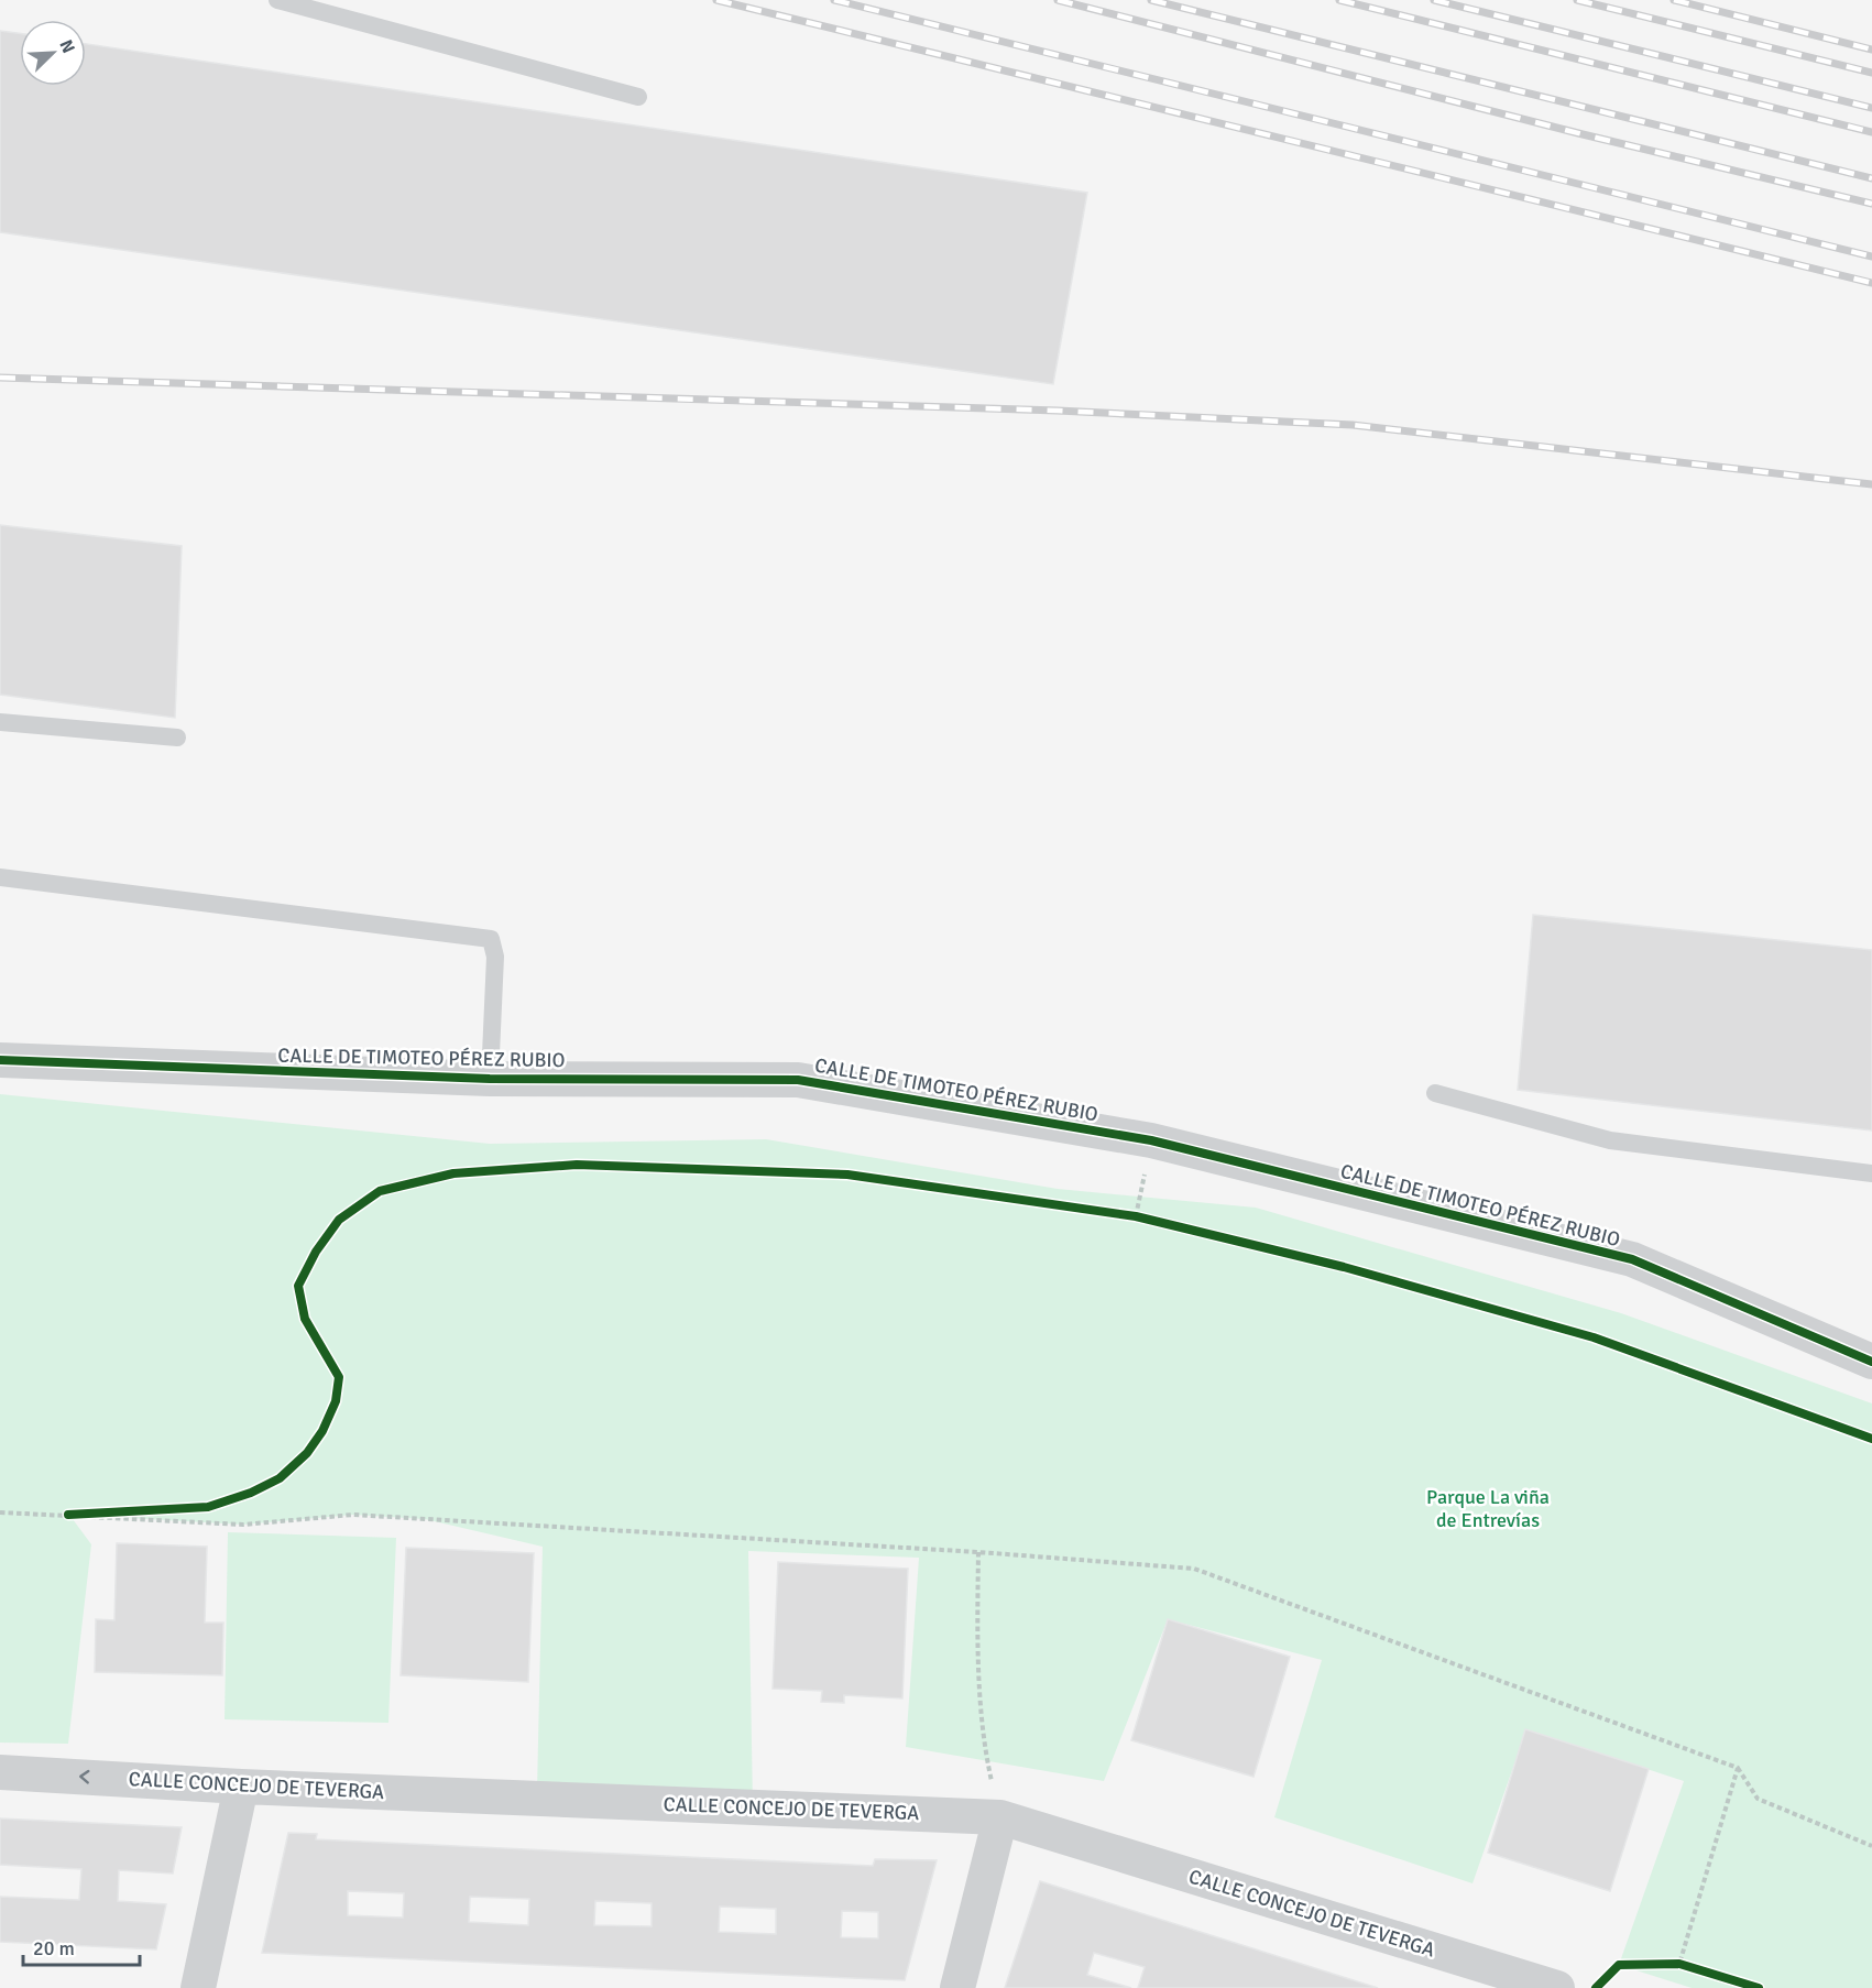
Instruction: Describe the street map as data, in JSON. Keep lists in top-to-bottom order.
{
  "streets": {
    "street": ["CALLE DE TIMOTEO PÉREZ RUBIO", "CALLE CONCEJO DE TEVERGA"]
  },
  "parks": ["Parque La viña de Entrevías"],
  "scale_bar": "20 m",
  "north": "top right"
}
